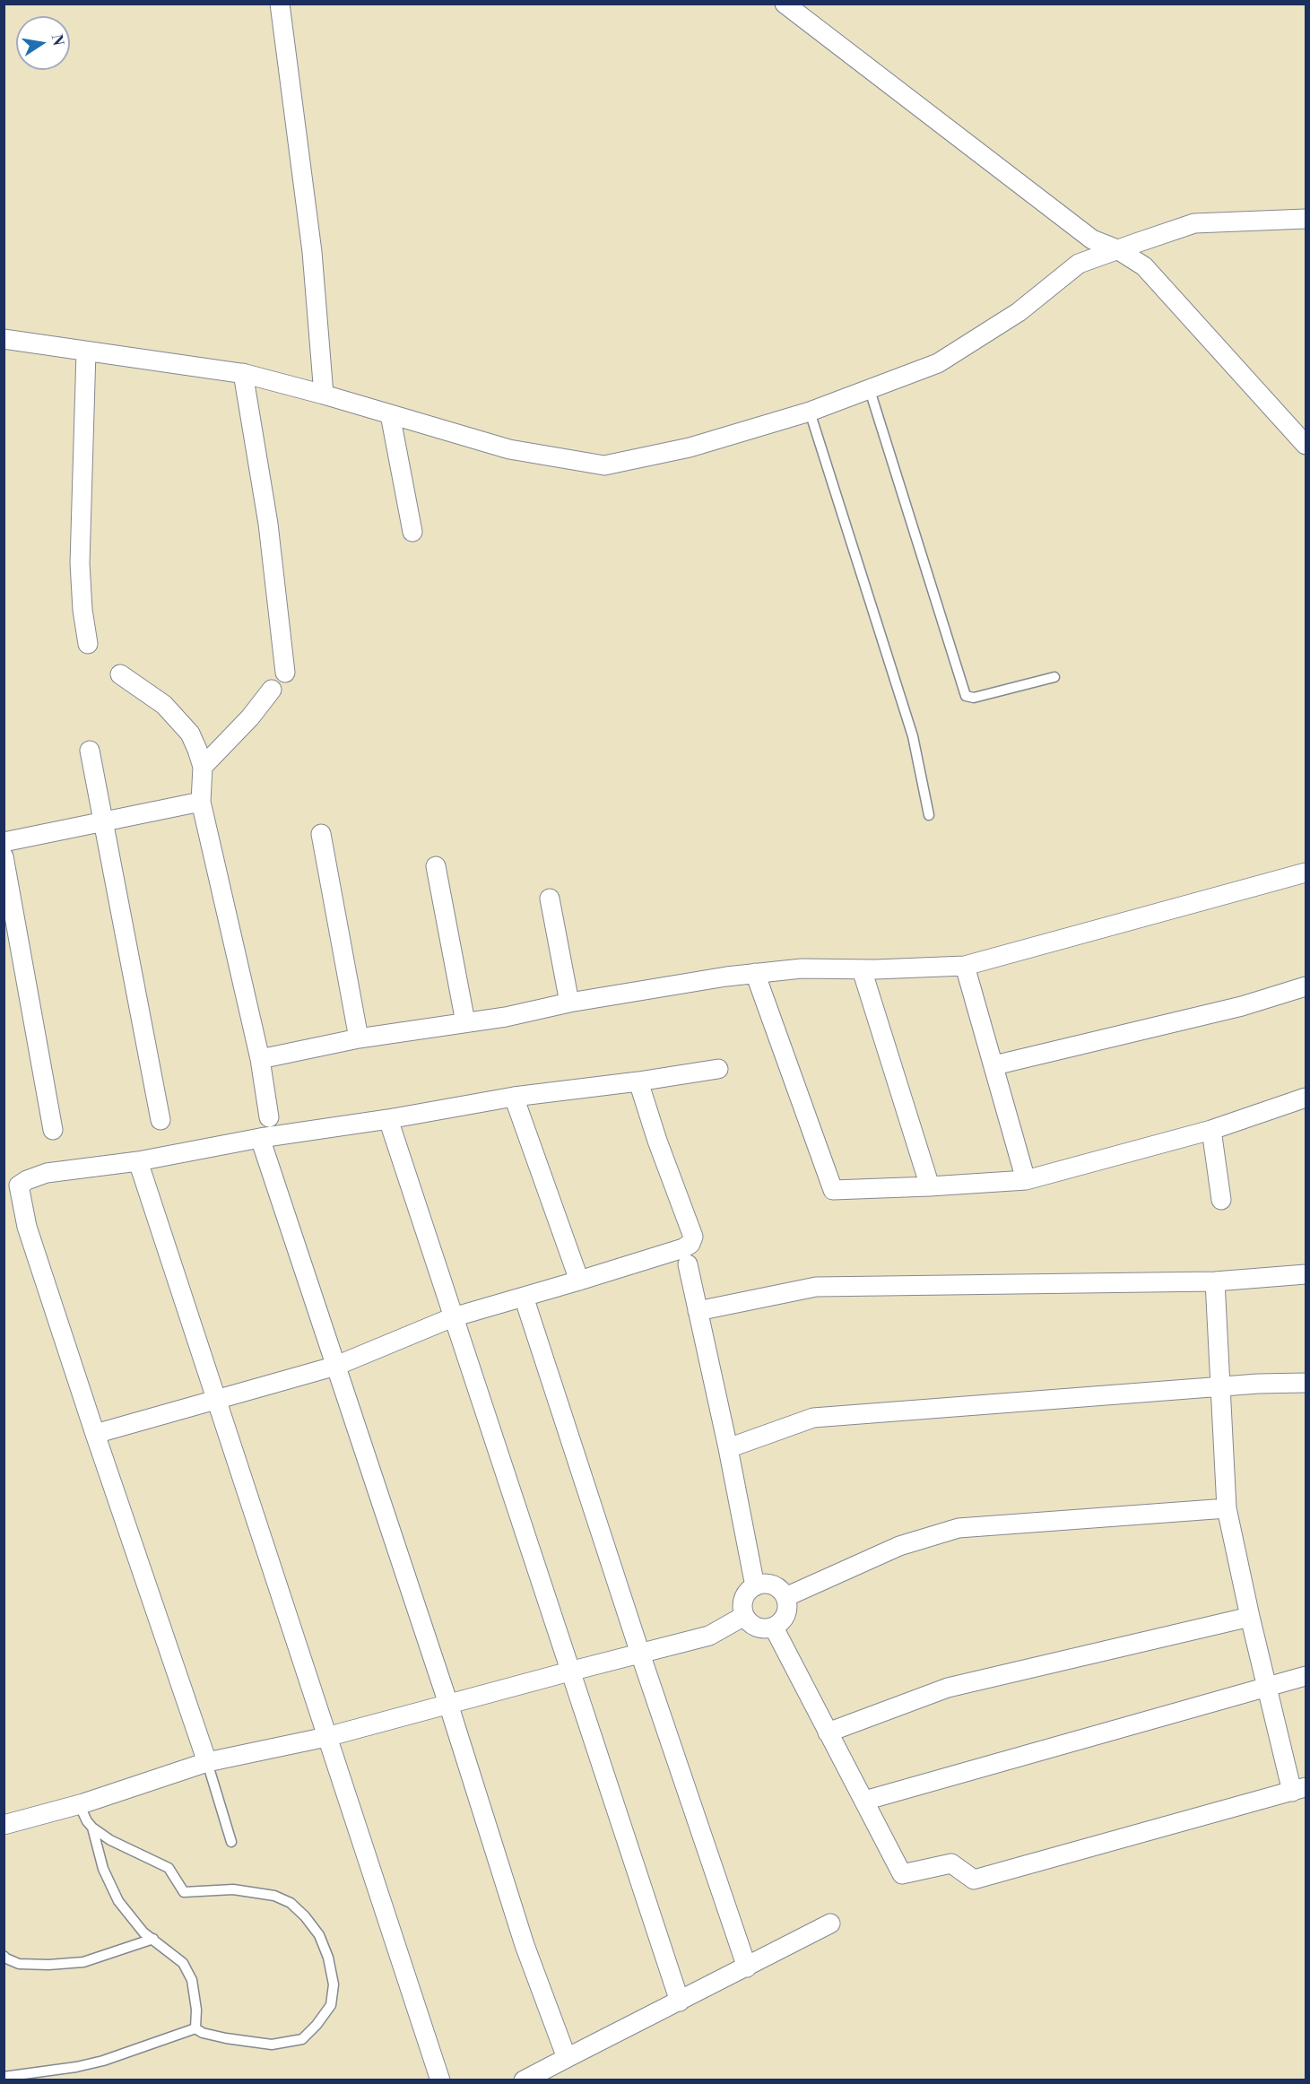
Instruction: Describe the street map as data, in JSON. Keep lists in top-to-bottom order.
{
  "north": "right"
}
